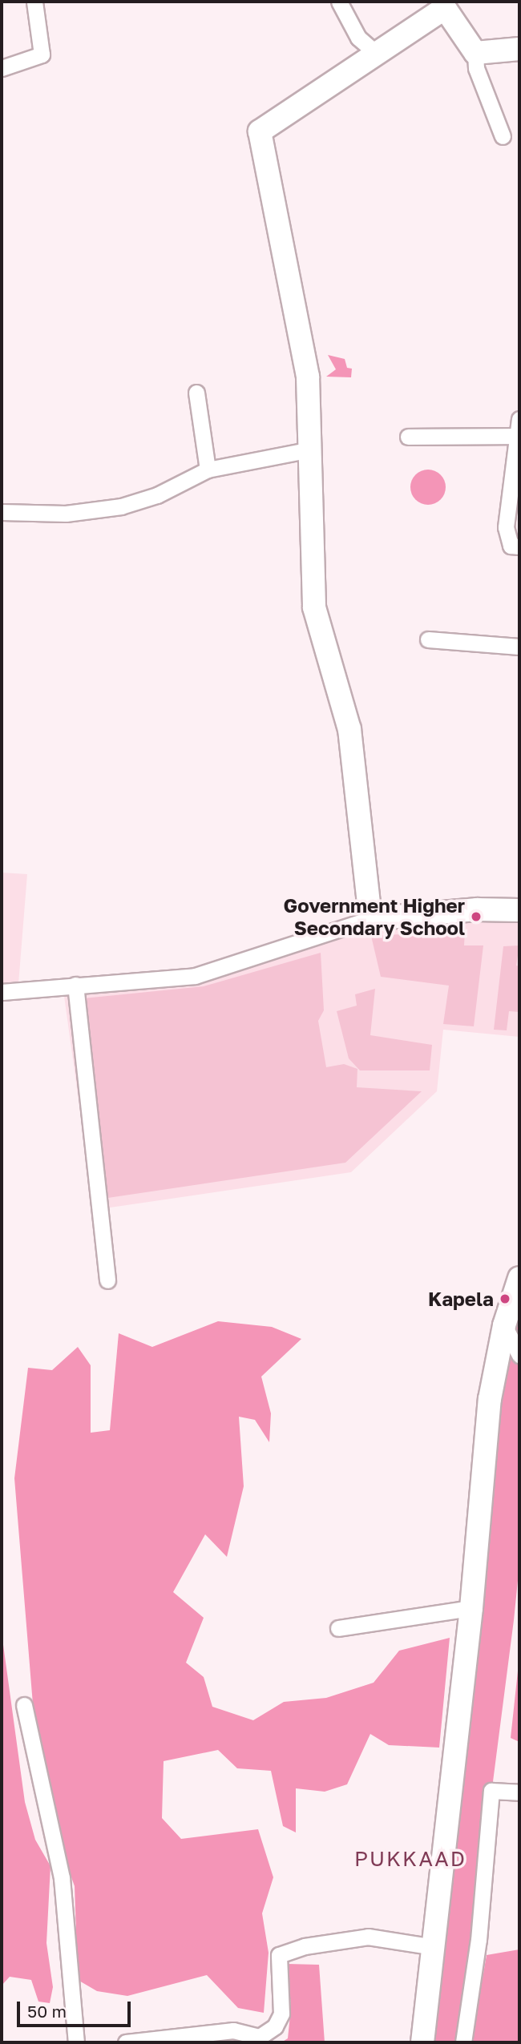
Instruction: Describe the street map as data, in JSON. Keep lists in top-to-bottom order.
{
  "districts": ["PUKKAAD"],
  "places": ["Government Higher Secondary School", "Kapela"],
  "scale_bar": "50 m"
}
